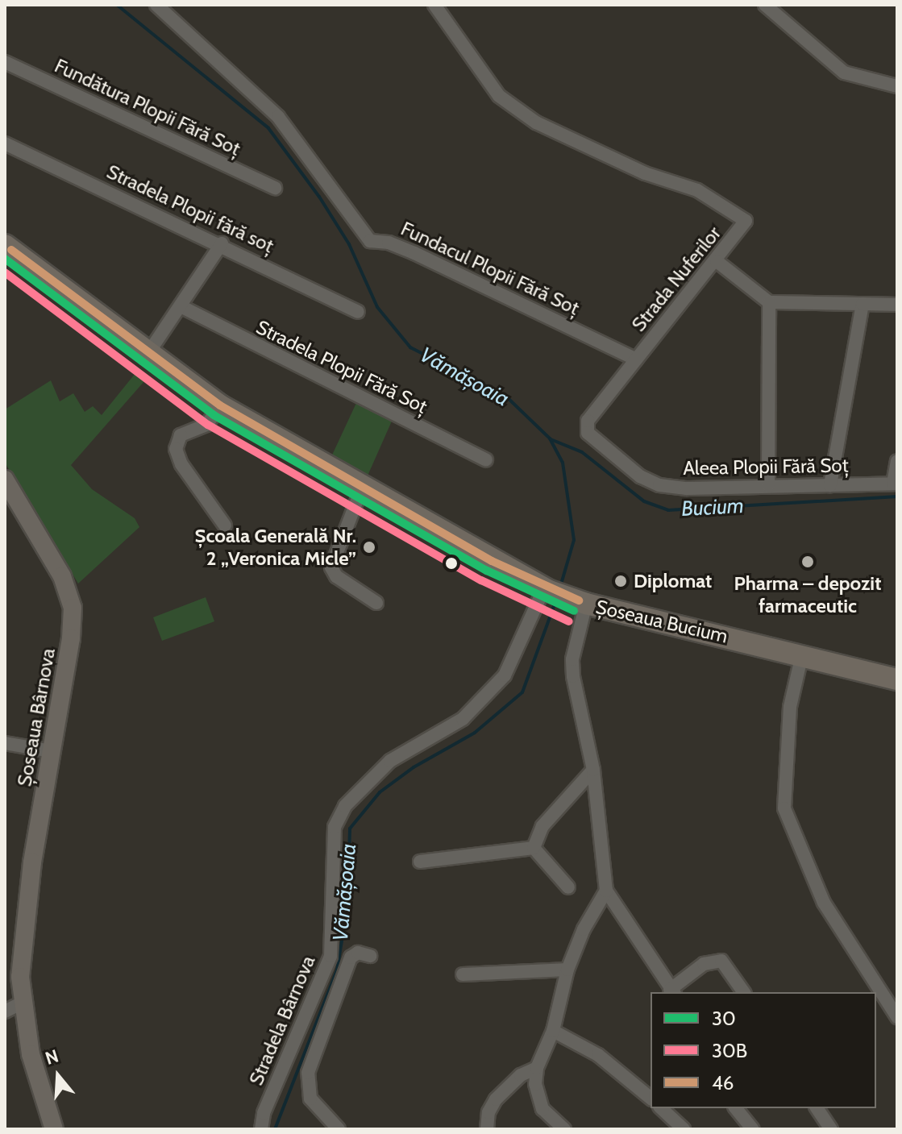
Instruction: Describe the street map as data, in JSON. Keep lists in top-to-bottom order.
{
  "streets": {
    "main road": ["Șoseaua Bucium", "Șoseaua Bârnova"],
    "street": [
      "Fundătura Plopii Fără Soț",
      "Stradela Plopii fără soț",
      "Fundacul Plopii Fără Soț",
      "Strada Nuferilor",
      "Stradela Plopii Fără Soț",
      "Aleea Plopii Fără Soț",
      "Stradela Bârnova"
    ]
  },
  "crossings": [
    ["Stradela Plopii fără soț", "Stradela Plopii Fără Soț"],
    ["Fundacul Plopii Fără Soț", "Strada Nuferilor"],
    ["Strada Nuferilor", "Aleea Plopii Fără Soț"],
    ["Stradela Plopii Fără Soț", "Șoseaua Bucium"],
    ["Șoseaua Bucium", "Stradela Bârnova"]
  ],
  "water": ["Vămășoaia", "Bucium"],
  "places": ["Școala Generală Nr. 2 „Veronica Micle”", "Pharma – depozit farmaceutic", "Diplomat"],
  "lines": ["transit line 46", "transit line 30", "transit line 30B"],
  "legend": ["30", "30B", "46"],
  "north": "top"
}
